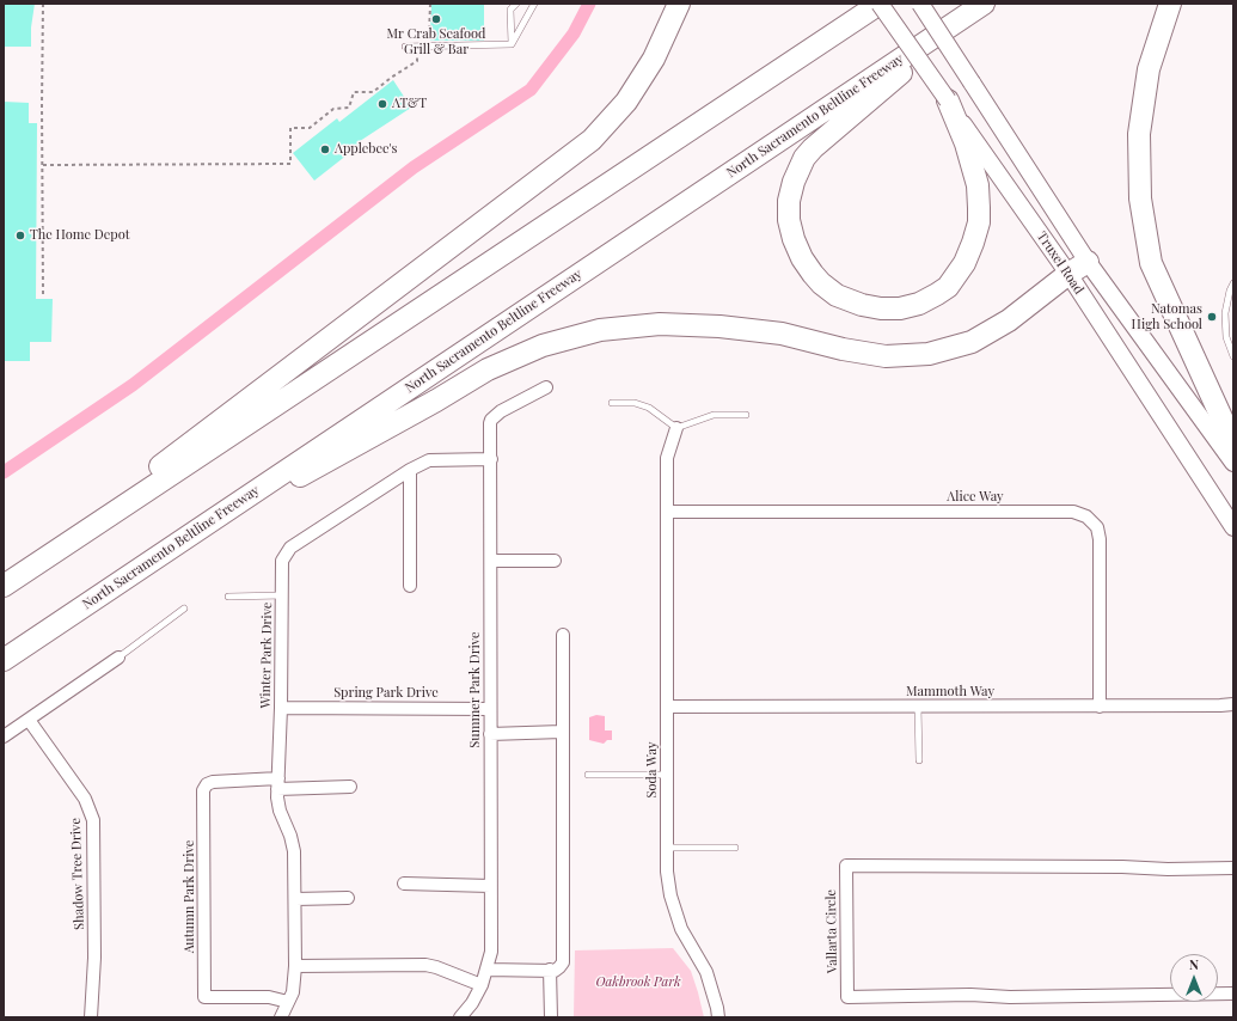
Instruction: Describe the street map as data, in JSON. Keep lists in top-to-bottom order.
{
  "streets": {
    "highway": ["North Sacramento Beltline Freeway"],
    "main road": ["Truxel Road"],
    "street": [
      "Alice Way",
      "Winter Park Drive",
      "Summer Park Drive",
      "Mammoth Way",
      "Spring Park Drive",
      "Soda Way",
      "Shadow Tree Drive",
      "Autumn Park Drive",
      "Vallarta Circle"
    ]
  },
  "crossings": [
    ["Alice Way", "Mammoth Way"],
    ["Alice Way", "Soda Way"],
    ["Winter Park Drive", "Summer Park Drive"],
    ["Winter Park Drive", "Spring Park Drive"],
    ["Winter Park Drive", "Autumn Park Drive"],
    ["Summer Park Drive", "Spring Park Drive"],
    ["Mammoth Way", "Soda Way"]
  ],
  "parks": ["Oakbrook Park"],
  "places": [
    "Mr Crab Seafood Grill & Bar",
    "AT&T",
    "Applebee's",
    "The Home Depot",
    "Natomas High School"
  ],
  "north": "top"
}
